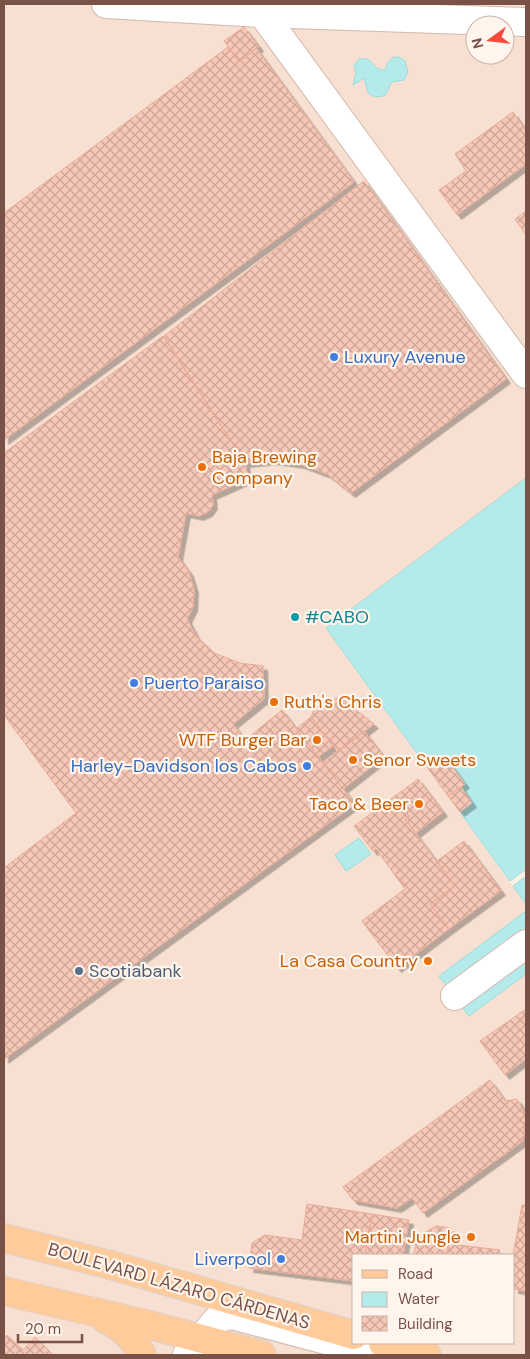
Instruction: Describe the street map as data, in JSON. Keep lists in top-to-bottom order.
{
  "streets": {
    "main road": ["BOULEVARD LÁZARO CÁRDENAS"]
  },
  "places": [
    "Luxury Avenue",
    "Baja Brewing Company",
    "#CABO",
    "Puerto Paraiso",
    "Ruth's Chris",
    "WTF Burger Bar",
    "Senor Sweets",
    "Harley-Davidson los Cabos",
    "Taco & Beer",
    "La Casa Country",
    "Scotiabank",
    "Martini Jungle",
    "Liverpool"
  ],
  "legend": ["Road", "Water", "Building"],
  "scale_bar": "20 m",
  "north": "left"
}
